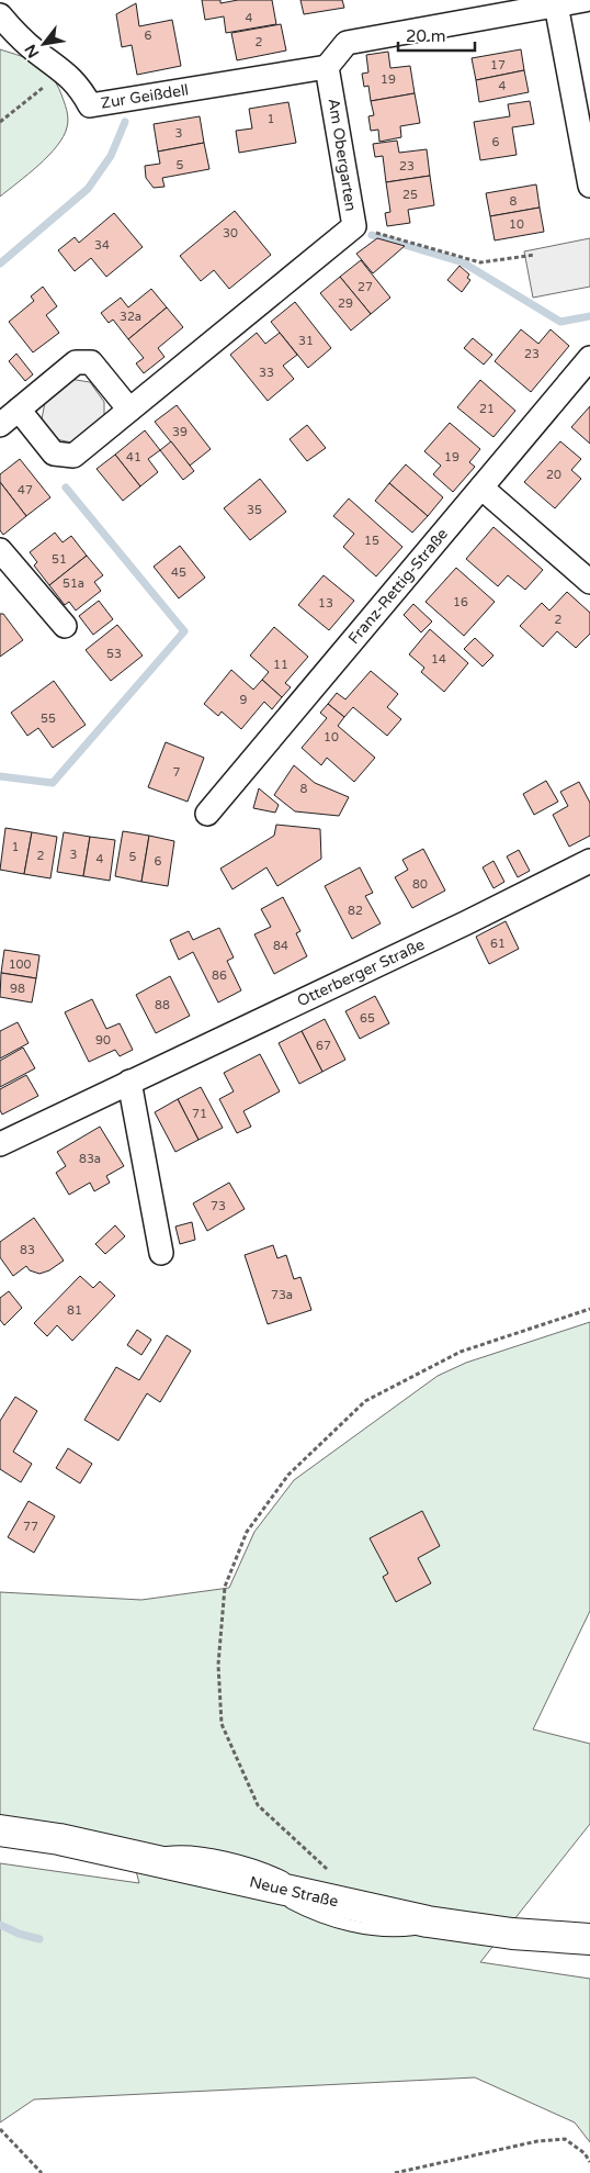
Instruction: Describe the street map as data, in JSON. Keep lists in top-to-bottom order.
{
  "streets": {
    "main road": ["Neue Straße"],
    "street": [
      "Zur Geißdell",
      "Am Obergarten",
      "Franz-Rettig-Straße",
      "Otterberger Straße"
    ]
  },
  "crossings": [
    ["Zur Geißdell", "Am Obergarten"]
  ],
  "house_numbers": [
    "4",
    "6",
    "2",
    "17",
    "19",
    "4",
    "1",
    "3",
    "6",
    "5",
    "23",
    "25",
    "8",
    "10",
    "30",
    "34",
    "27",
    "29",
    "32a",
    "31",
    "23",
    "33",
    "21",
    "39",
    "41",
    "19",
    "20",
    "47",
    "35",
    "15",
    "51",
    "45",
    "51a",
    "16",
    "13",
    "2",
    "53",
    "14",
    "11",
    "9",
    "55",
    "10",
    "7",
    "8",
    "1",
    "3",
    "2",
    "5",
    "4",
    "6",
    "80",
    "82",
    "61",
    "84",
    "100",
    "86",
    "98",
    "88",
    "65",
    "90",
    "67",
    "71",
    "83a",
    "73",
    "83",
    "73a",
    "81",
    "77"
  ],
  "scale_bar": "20 m",
  "north": "bottom left"
}
